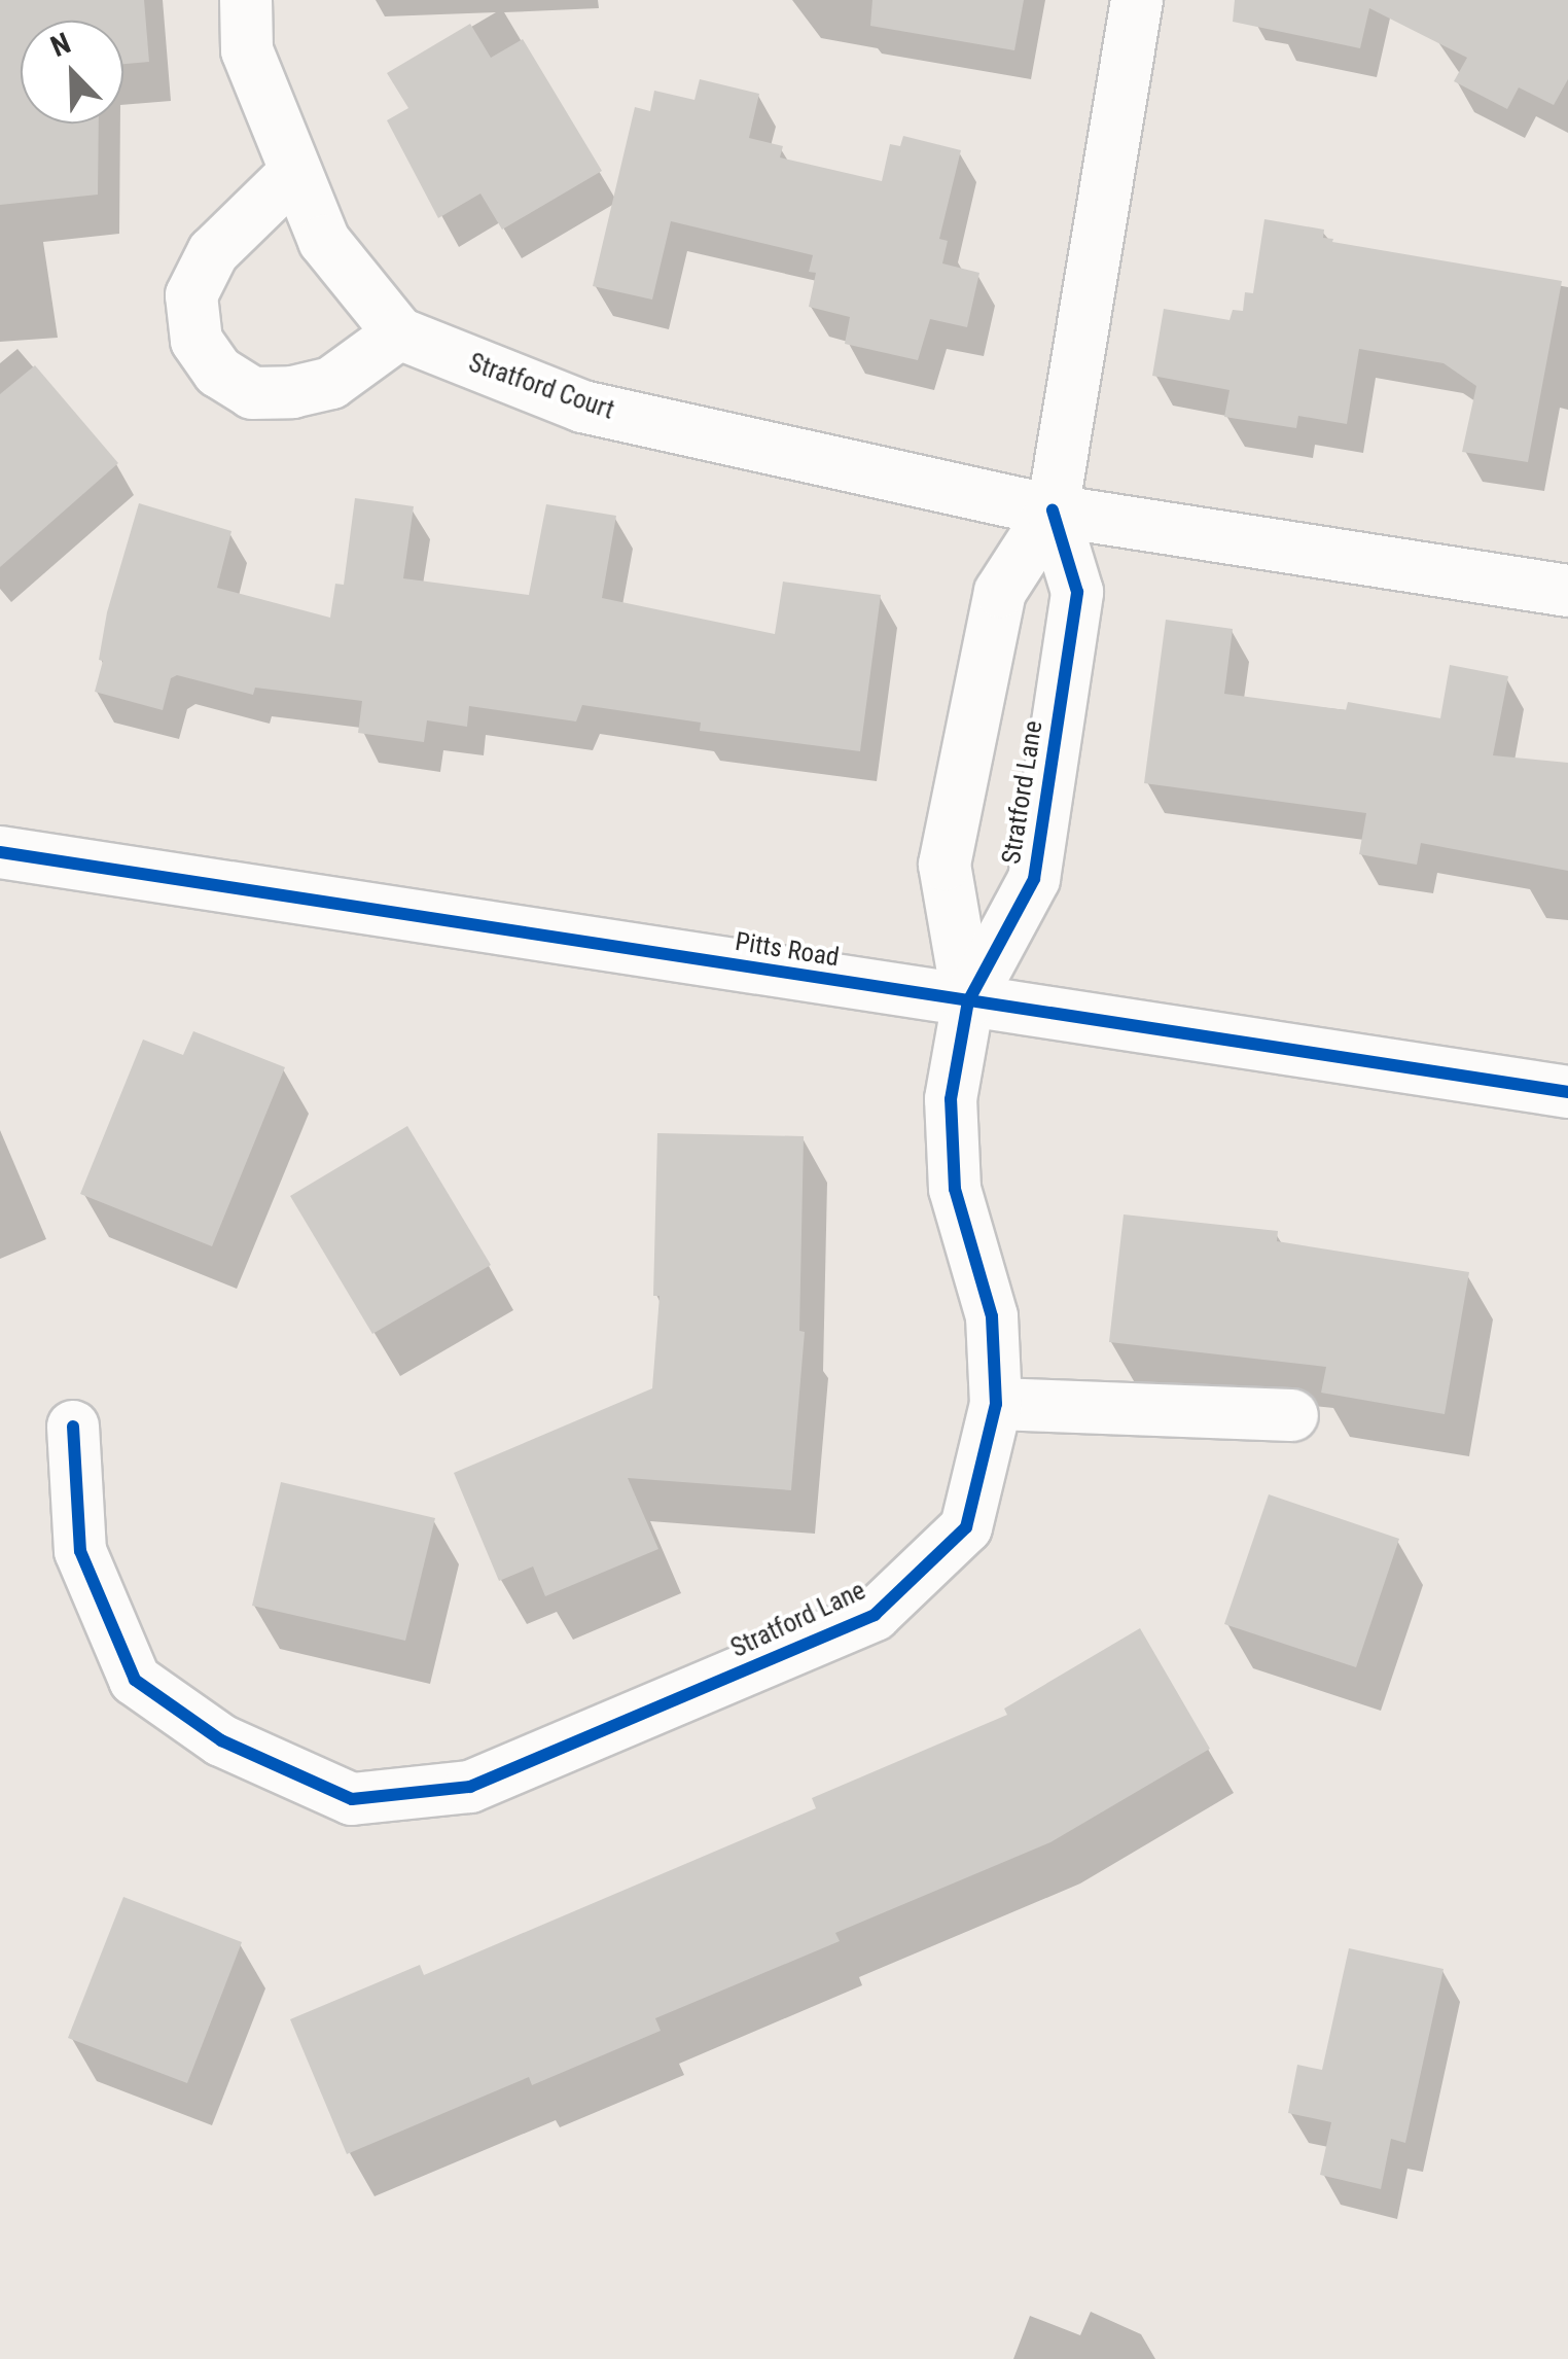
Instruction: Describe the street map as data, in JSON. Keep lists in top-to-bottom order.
{
  "streets": {
    "street": ["Stratford Court", "Stratford Lane", "Pitts Road"]
  },
  "crossings": [
    ["Stratford Court", "Stratford Lane"],
    ["Stratford Lane", "Pitts Road"]
  ],
  "north": "top left"
}
